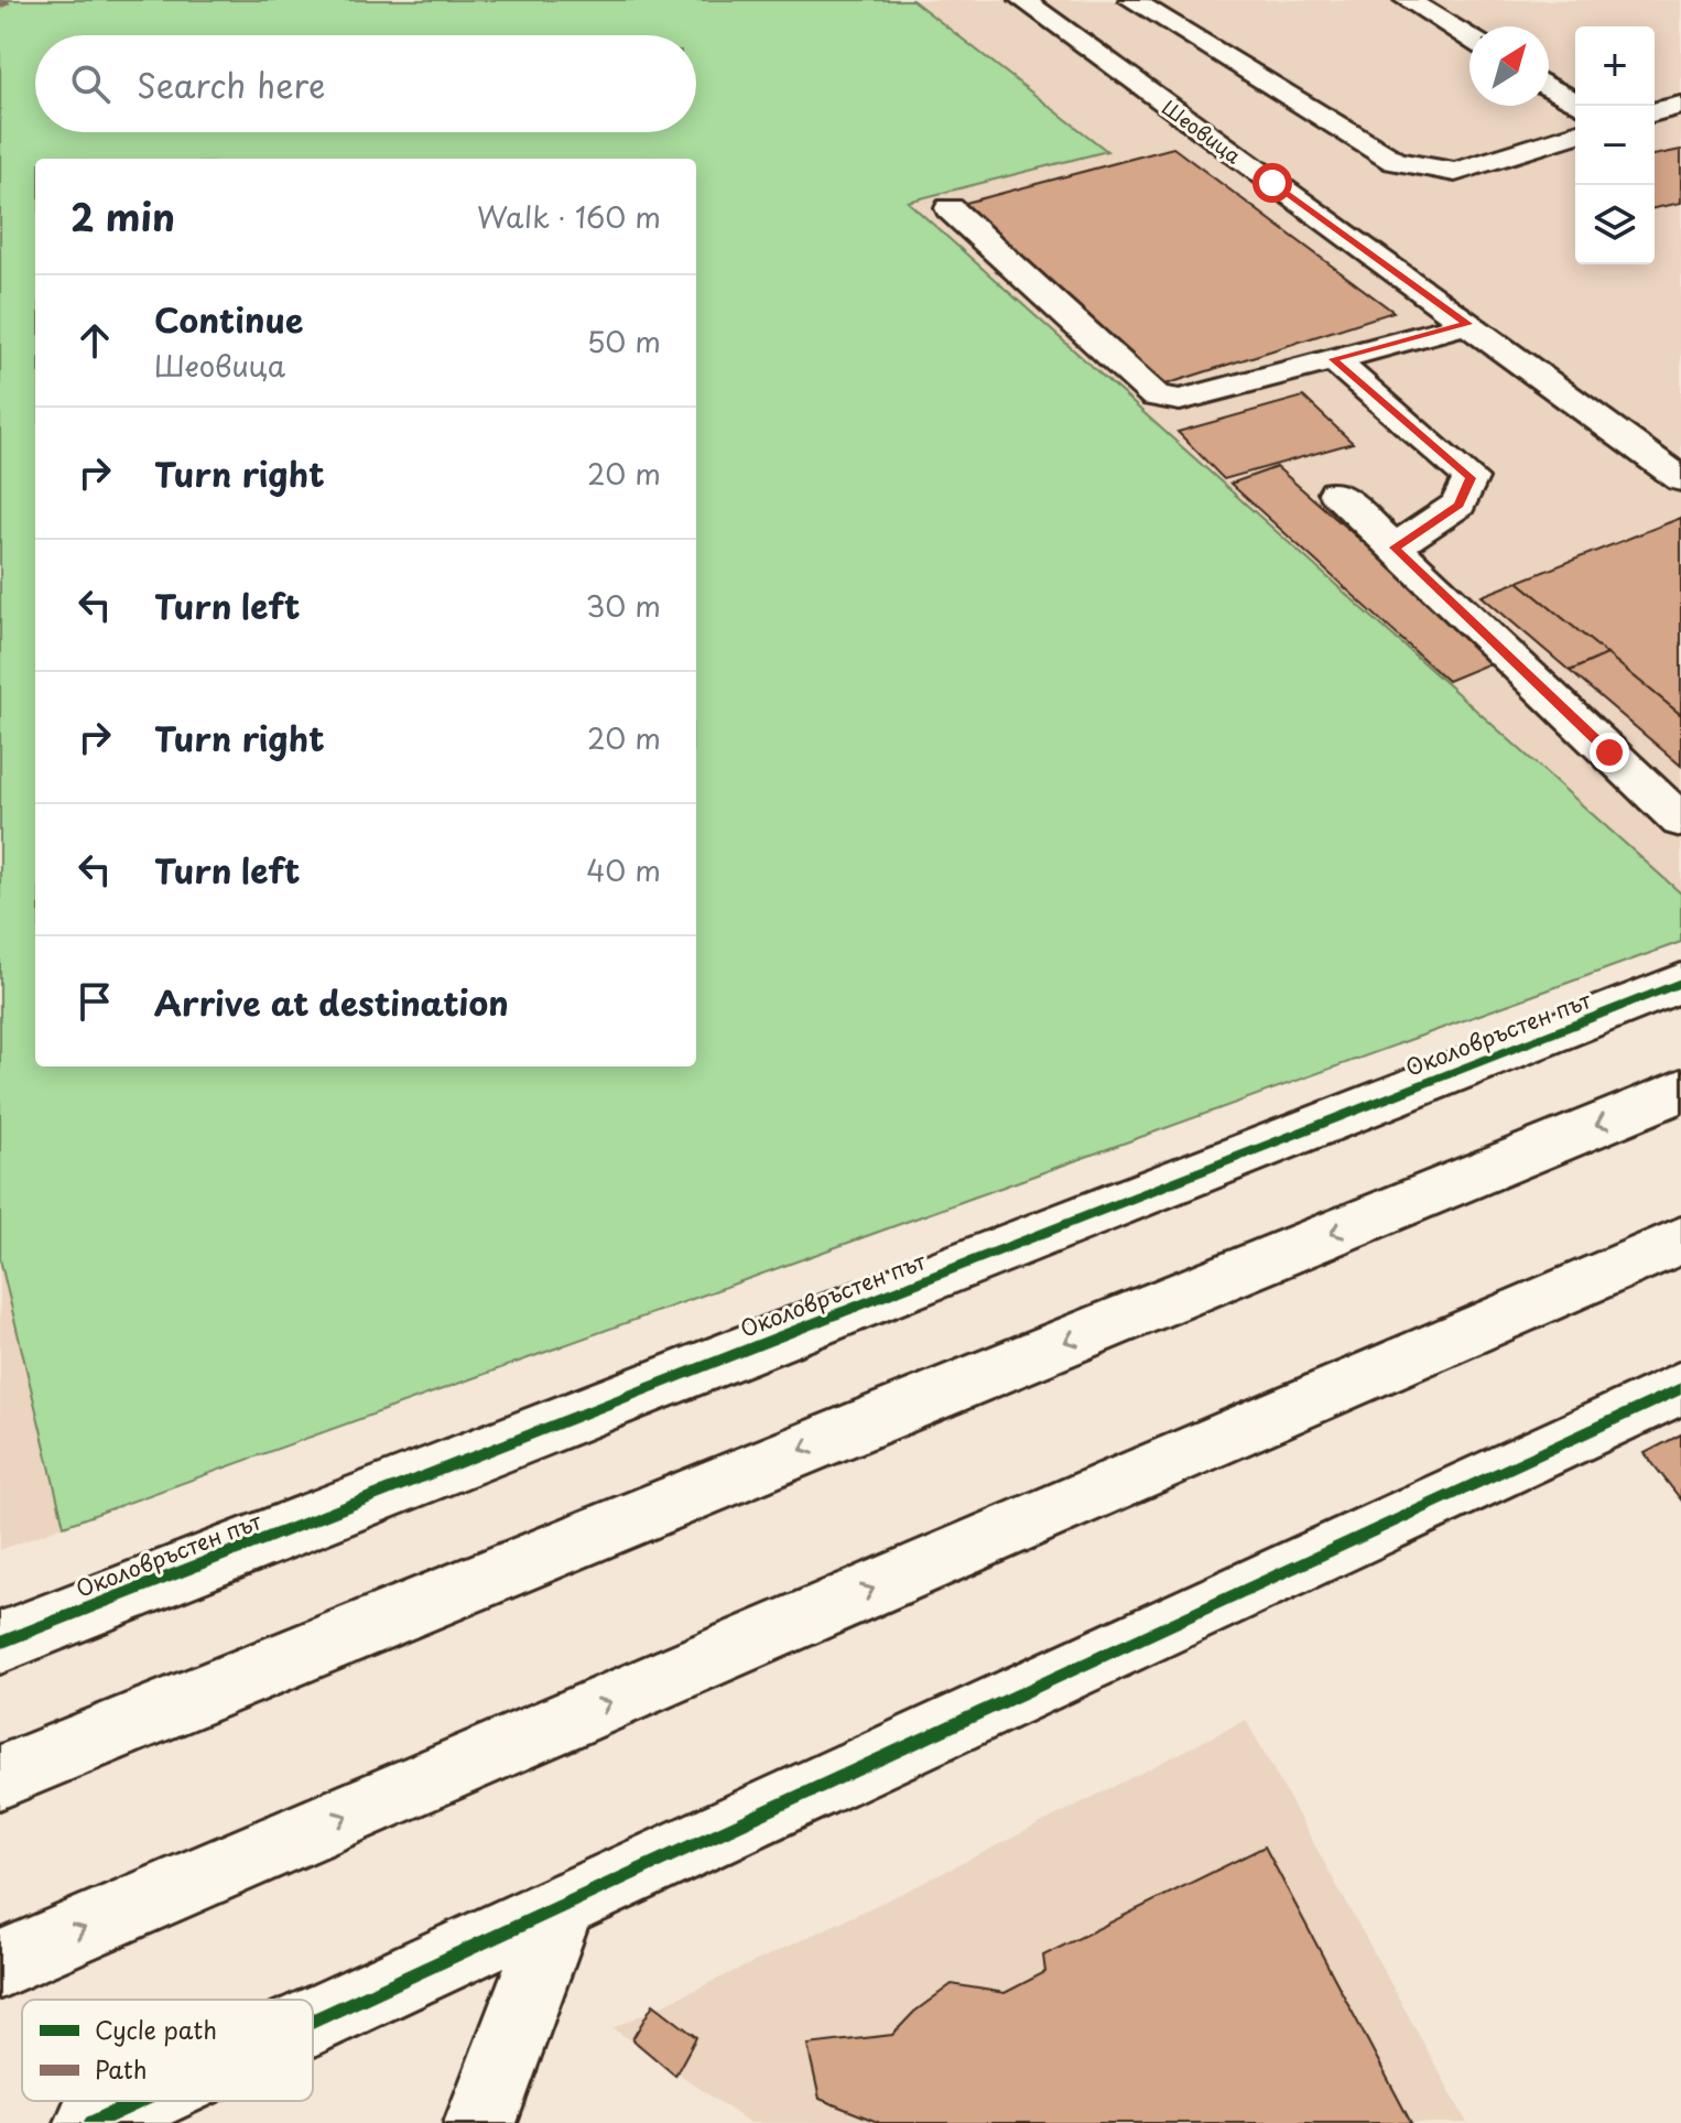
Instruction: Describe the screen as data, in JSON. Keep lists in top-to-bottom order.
{
  "streets": {
    "main road": ["Шеовица", "Околовръстен път"]
  },
  "legend": ["Cycle path", "Path"],
  "north": "top right",
  "page": {
    "map_buttons": ["+", "−"],
    "search": "Search here",
    "heading": ["2 min", "Walk · 160 m"],
    "list": [
      ["Continue", "Шеовица", "50 m"],
      ["Turn right", "20 m"],
      ["Turn left", "30 m"],
      ["Turn right", "20 m"],
      ["Turn left", "40 m"],
      "Arrive at destination"
    ]
  }
}
